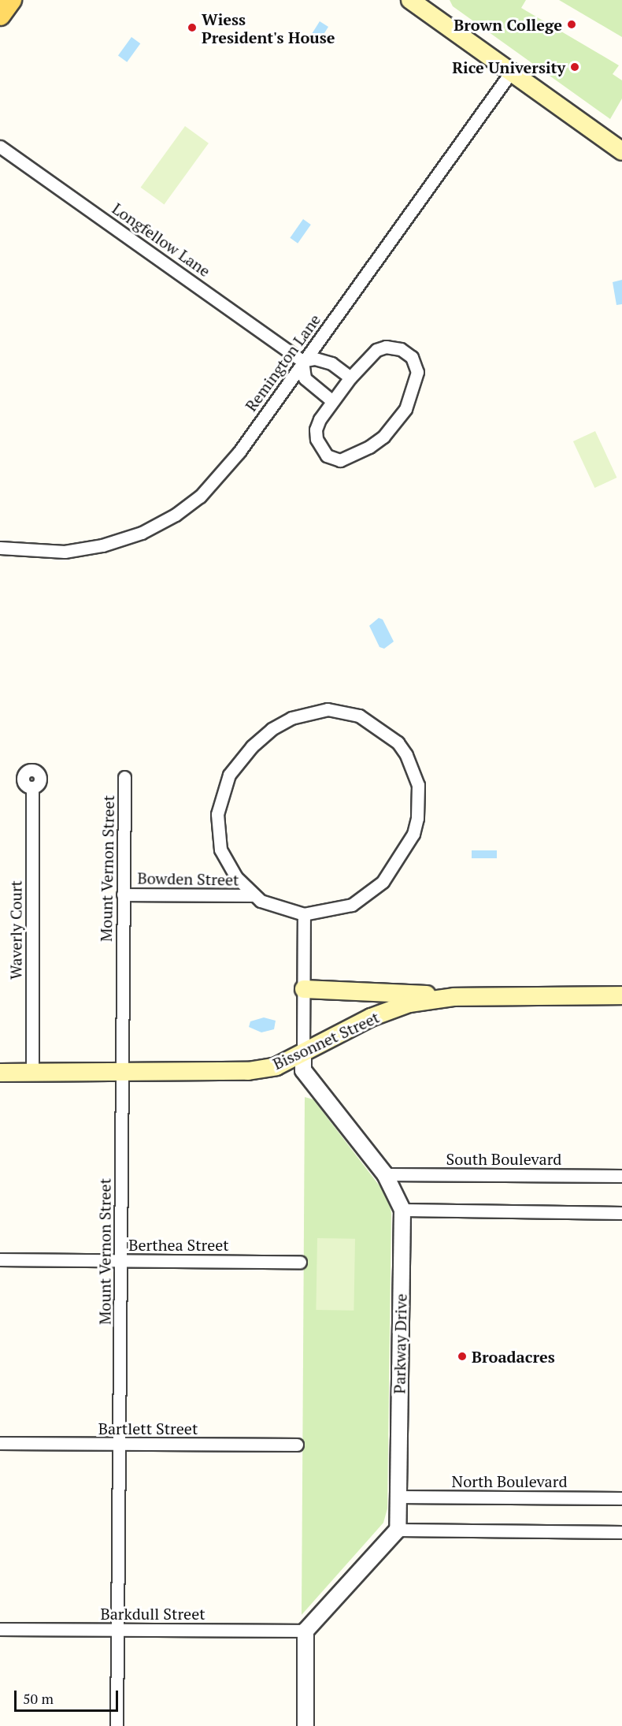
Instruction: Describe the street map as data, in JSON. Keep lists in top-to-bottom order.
{
  "streets": {
    "main road": ["Bissonnet Street"],
    "street": [
      "Longfellow Lane",
      "Remington Lane",
      "Mount Vernon Street",
      "Bowden Street",
      "Waverly Court",
      "South Boulevard",
      "Berthea Street",
      "Parkway Drive",
      "Bartlett Street",
      "North Boulevard",
      "Barkdull Street"
    ]
  },
  "crossings": [
    ["Longfellow Lane", "Remington Lane"],
    ["Mount Vernon Street", "Bowden Street"],
    ["Mount Vernon Street", "Bissonnet Street"],
    ["Mount Vernon Street", "Berthea Street"],
    ["Mount Vernon Street", "Bartlett Street"],
    ["Mount Vernon Street", "Barkdull Street"],
    ["Waverly Court", "Bissonnet Street"],
    ["Bissonnet Street", "Parkway Drive"],
    ["South Boulevard", "Parkway Drive"],
    ["Parkway Drive", "North Boulevard"]
  ],
  "places": [
    "Brown College",
    "Wiess President's House",
    "Rice University",
    "Broadacres"
  ],
  "scale_bar": "50 m"
}
